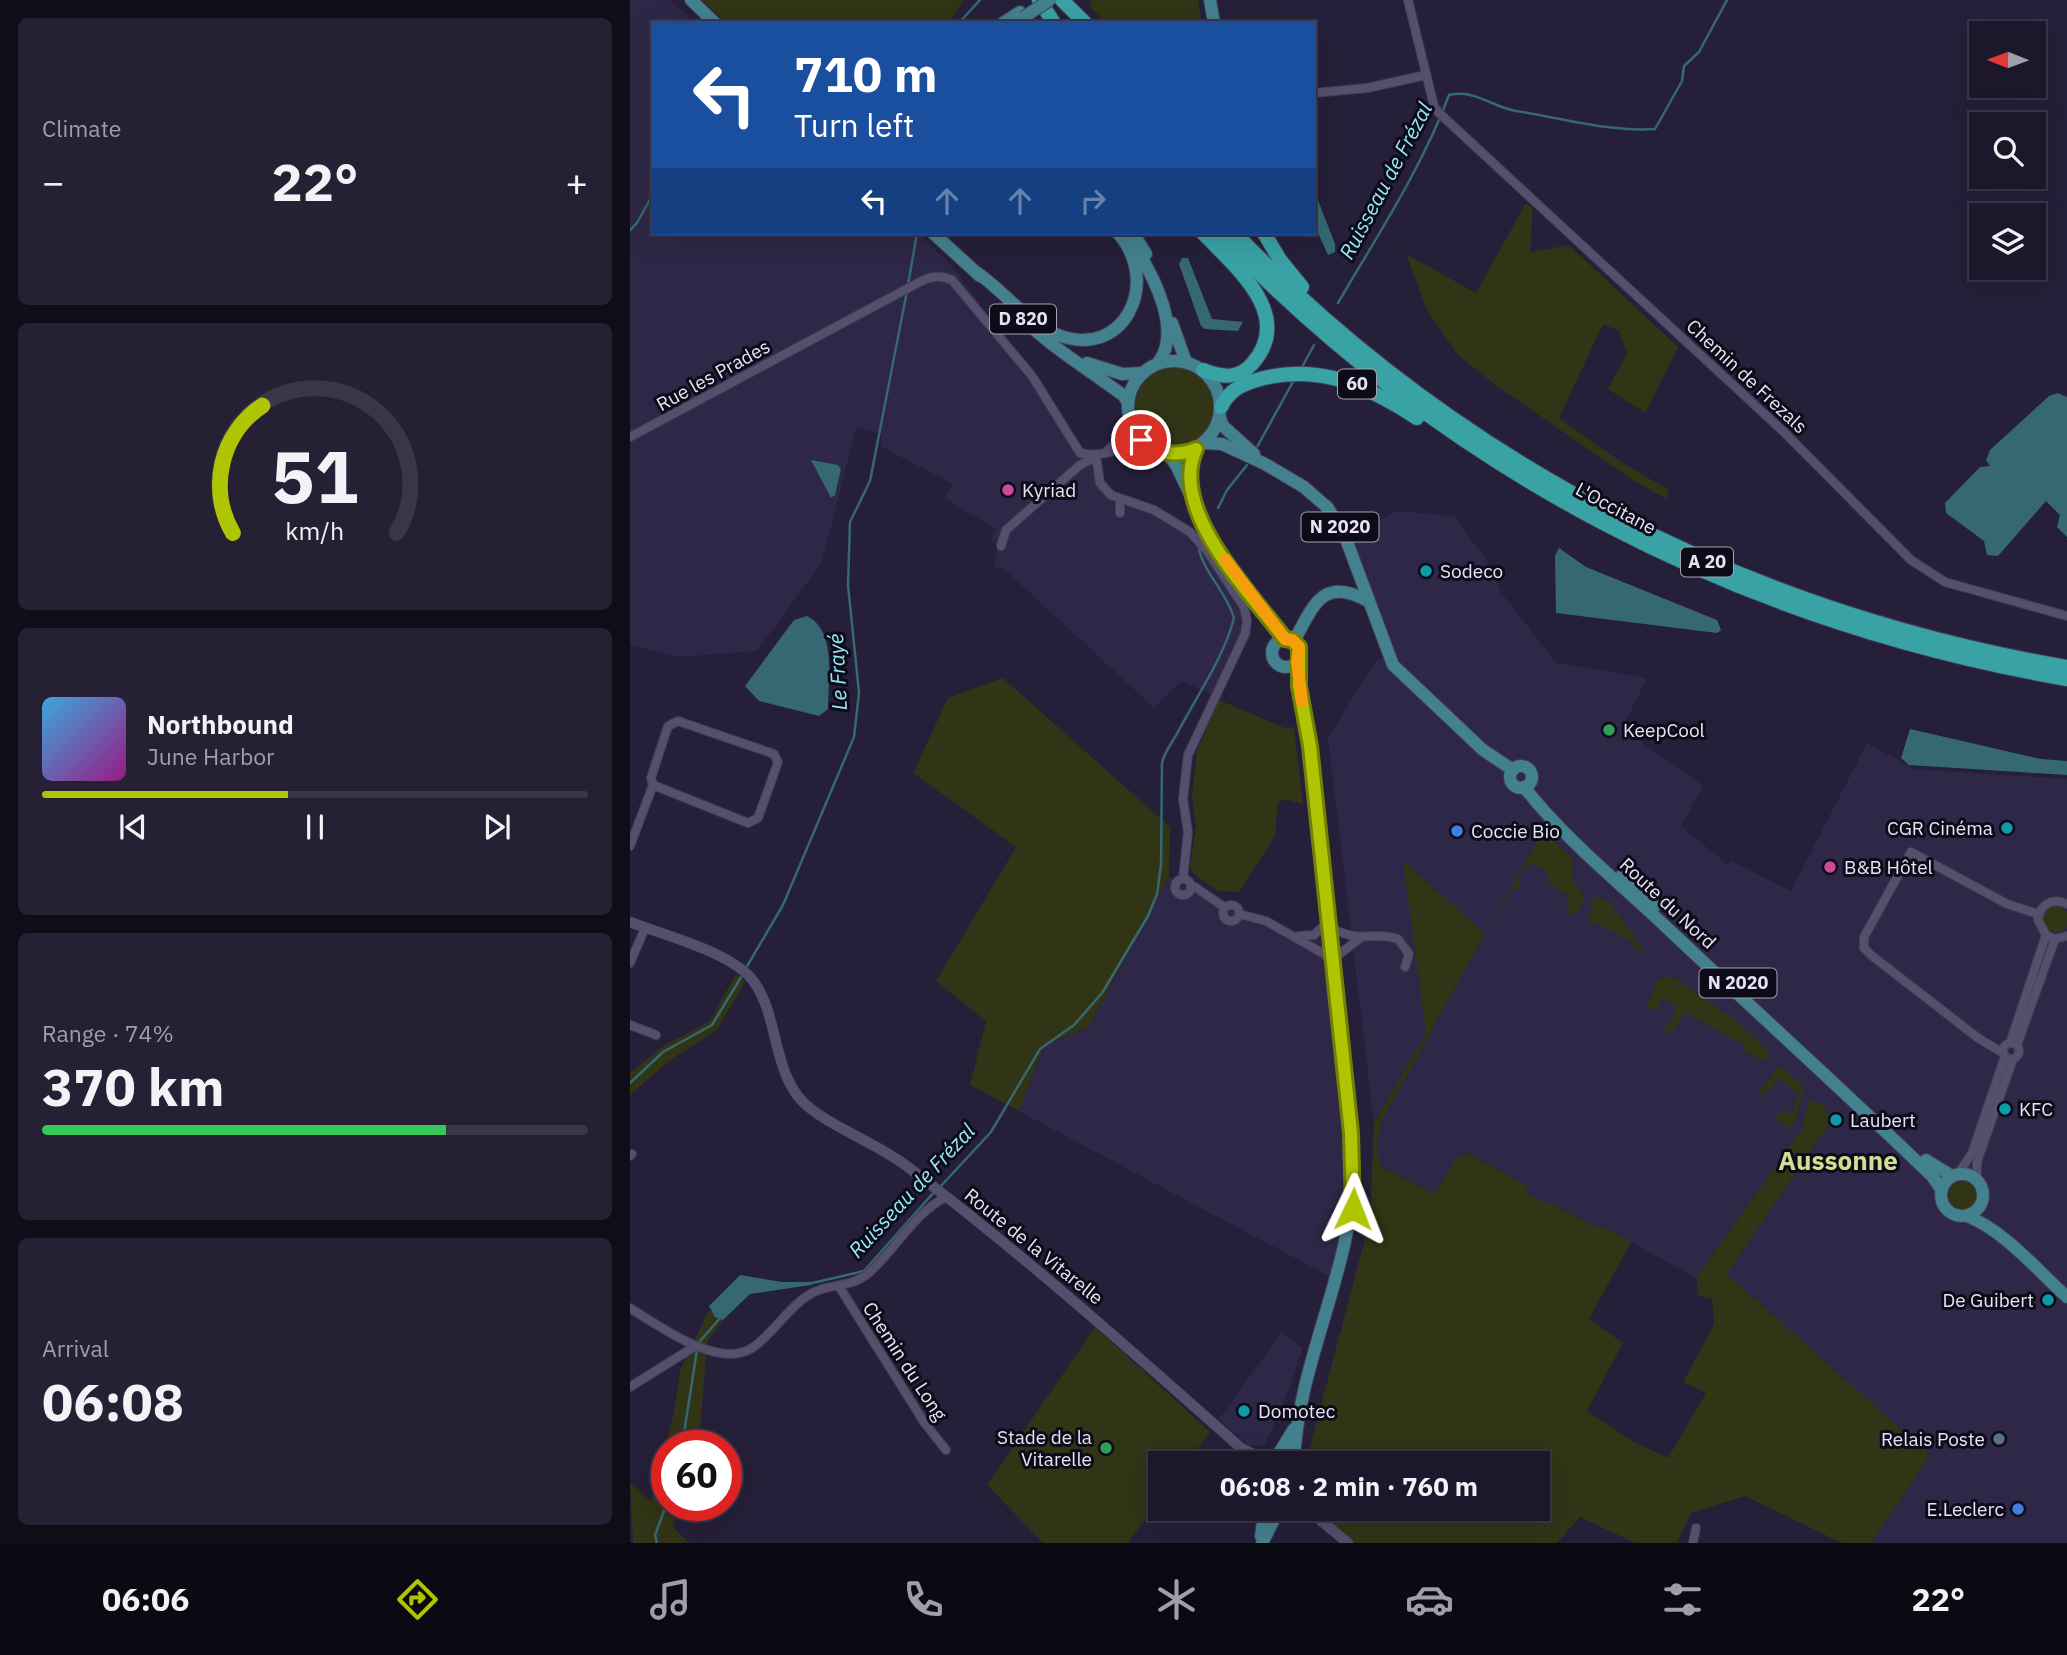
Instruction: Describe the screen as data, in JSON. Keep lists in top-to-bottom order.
{
  "streets": {
    "highway": ["60", "L'Occitane", "A 20"],
    "main road": ["D 820", "N 2020", "Route du Nord"],
    "street": [
      "Rue les Prades",
      "Chemin de Frezals",
      "Route de la Vitarelle",
      "Chemin du Long"
    ]
  },
  "crossings": [
    ["D 820", "60"],
    ["D 820", "N 2020"],
    ["60", "L'Occitane"],
    ["60", "N 2020"],
    ["N 2020", "Route du Nord"]
  ],
  "districts": ["Aussonne"],
  "water": ["Ruisseau de Frézal", "Le Frayé"],
  "places": [
    "Kyriad",
    "Sodeco",
    "KeepCool",
    "CGR Cinéma",
    "Coccie Bio",
    "B&B Hôtel",
    "KFC",
    "Laubert",
    "De Guibert",
    "Domotec",
    "Relais Poste",
    "Stade de la Vitarelle",
    "E.Leclerc"
  ],
  "north": "left",
  "page": {
    "tile": [
      "Climate",
      ["Range · 74%", "370 km"],
      ["Arrival", "06:08"]
    ],
    "turn": ["710 m", "Turn left"],
    "heat": ["−", "22°", "+"],
    "song": ["Northbound", "June Harbor"],
    "limit": "60",
    "trip": "06:08 · 2 min · 760 m",
    "tabs": ["06:06", "22°"],
    "gauge": ["51", "km/h"]
  }
}
